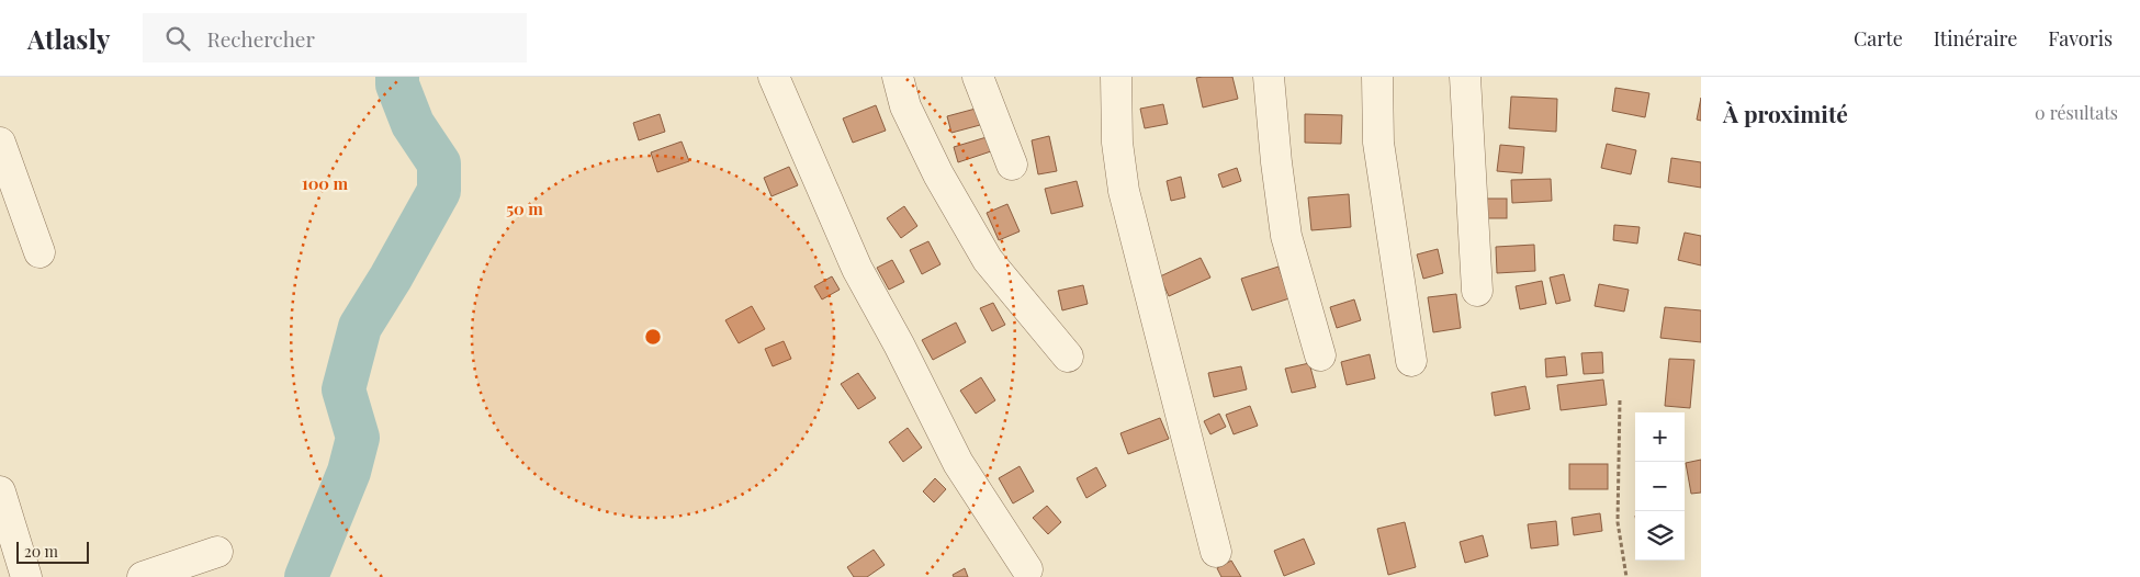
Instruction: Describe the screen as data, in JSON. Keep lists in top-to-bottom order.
{
  "scale_bar": "20 m",
  "page": {
    "header": "Atlasly",
    "search": "Rechercher",
    "nav": ["Carte", "Itinéraire", "Favoris"],
    "heading": ["À proximité", "0 résultats"],
    "map_buttons": ["+", "−"],
    "scale": "20 m"
  },
  "rings": ["100 m", "50 m"]
}
